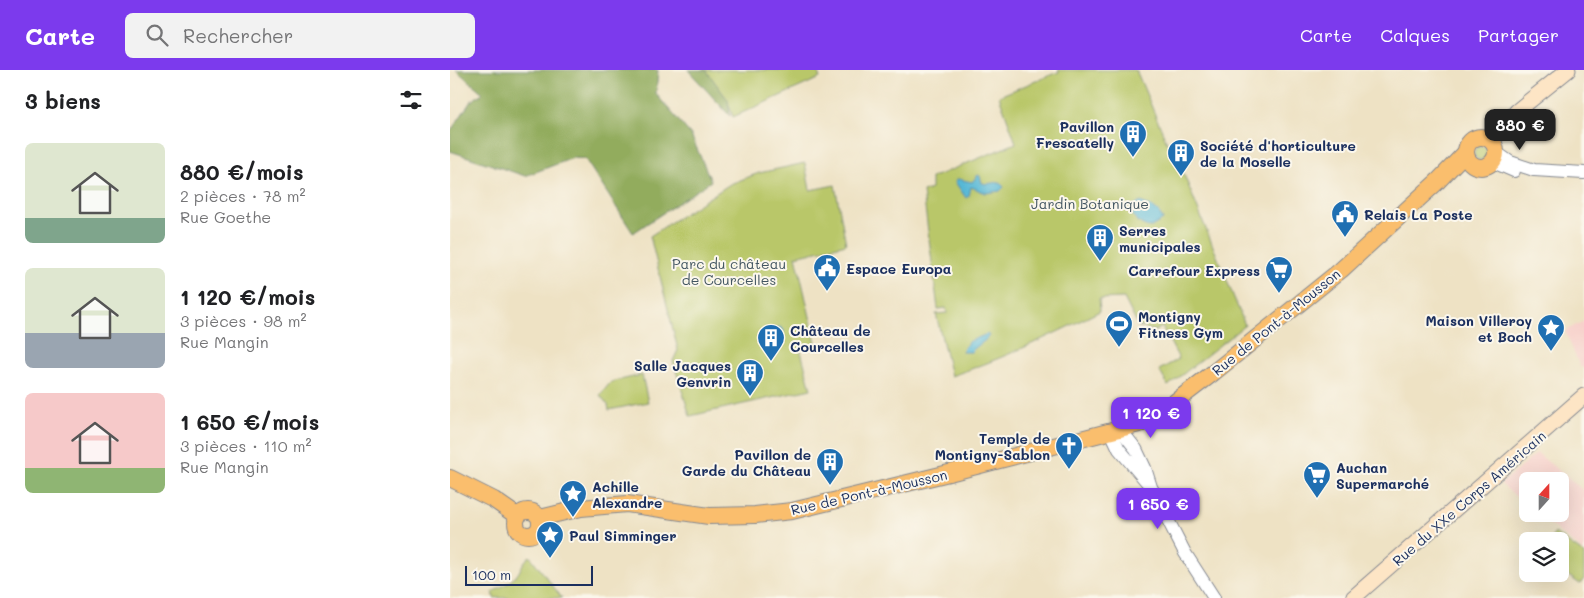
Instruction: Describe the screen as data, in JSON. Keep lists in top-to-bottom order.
{
  "streets": {
    "main road": ["Rue de Pont-à-Mousson", "Rue du XXe Corps Américain"]
  },
  "parks": ["Jardin Botanique", "Parc du château de Courcelles"],
  "places": {
    "building": [
      "Pavillon Frescatelly",
      "Société d'horticulture de la Moselle",
      "Serres municipales",
      "Château de Courcelles",
      "Salle Jacques Genvrin",
      "Pavillon de Garde du Château"
    ],
    "public building": ["Relais La Poste", "Espace Europa"],
    "supermarket": ["Carrefour Express", "Auchan Supermarché"],
    "sports": ["Montigny Fitness Gym"],
    "place": ["Maison Villeroy et Boch", "Achille Alexandre", "Paul Simminger"],
    "church": ["Temple de Montigny-Sablon"]
  },
  "scale_bar": "100 m",
  "north": "top",
  "page": {
    "header": "Carte",
    "search": "Rechercher",
    "nav": ["Carte", "Calques", "Partager"],
    "heading": "3 biens",
    "price": ["880 €", "1 120 €", "1 650 €"],
    "list": [
      {
        "name": "880 €/mois",
        "note": "2 pièces · 78 m² · Rue Goethe"
      },
      {
        "name": "1 120 €/mois",
        "note": "3 pièces · 98 m² · Rue Mangin"
      },
      {
        "name": "1 650 €/mois",
        "note": "3 pièces · 110 m² · Rue Mangin"
      }
    ],
    "scale": "100 m"
  }
}
